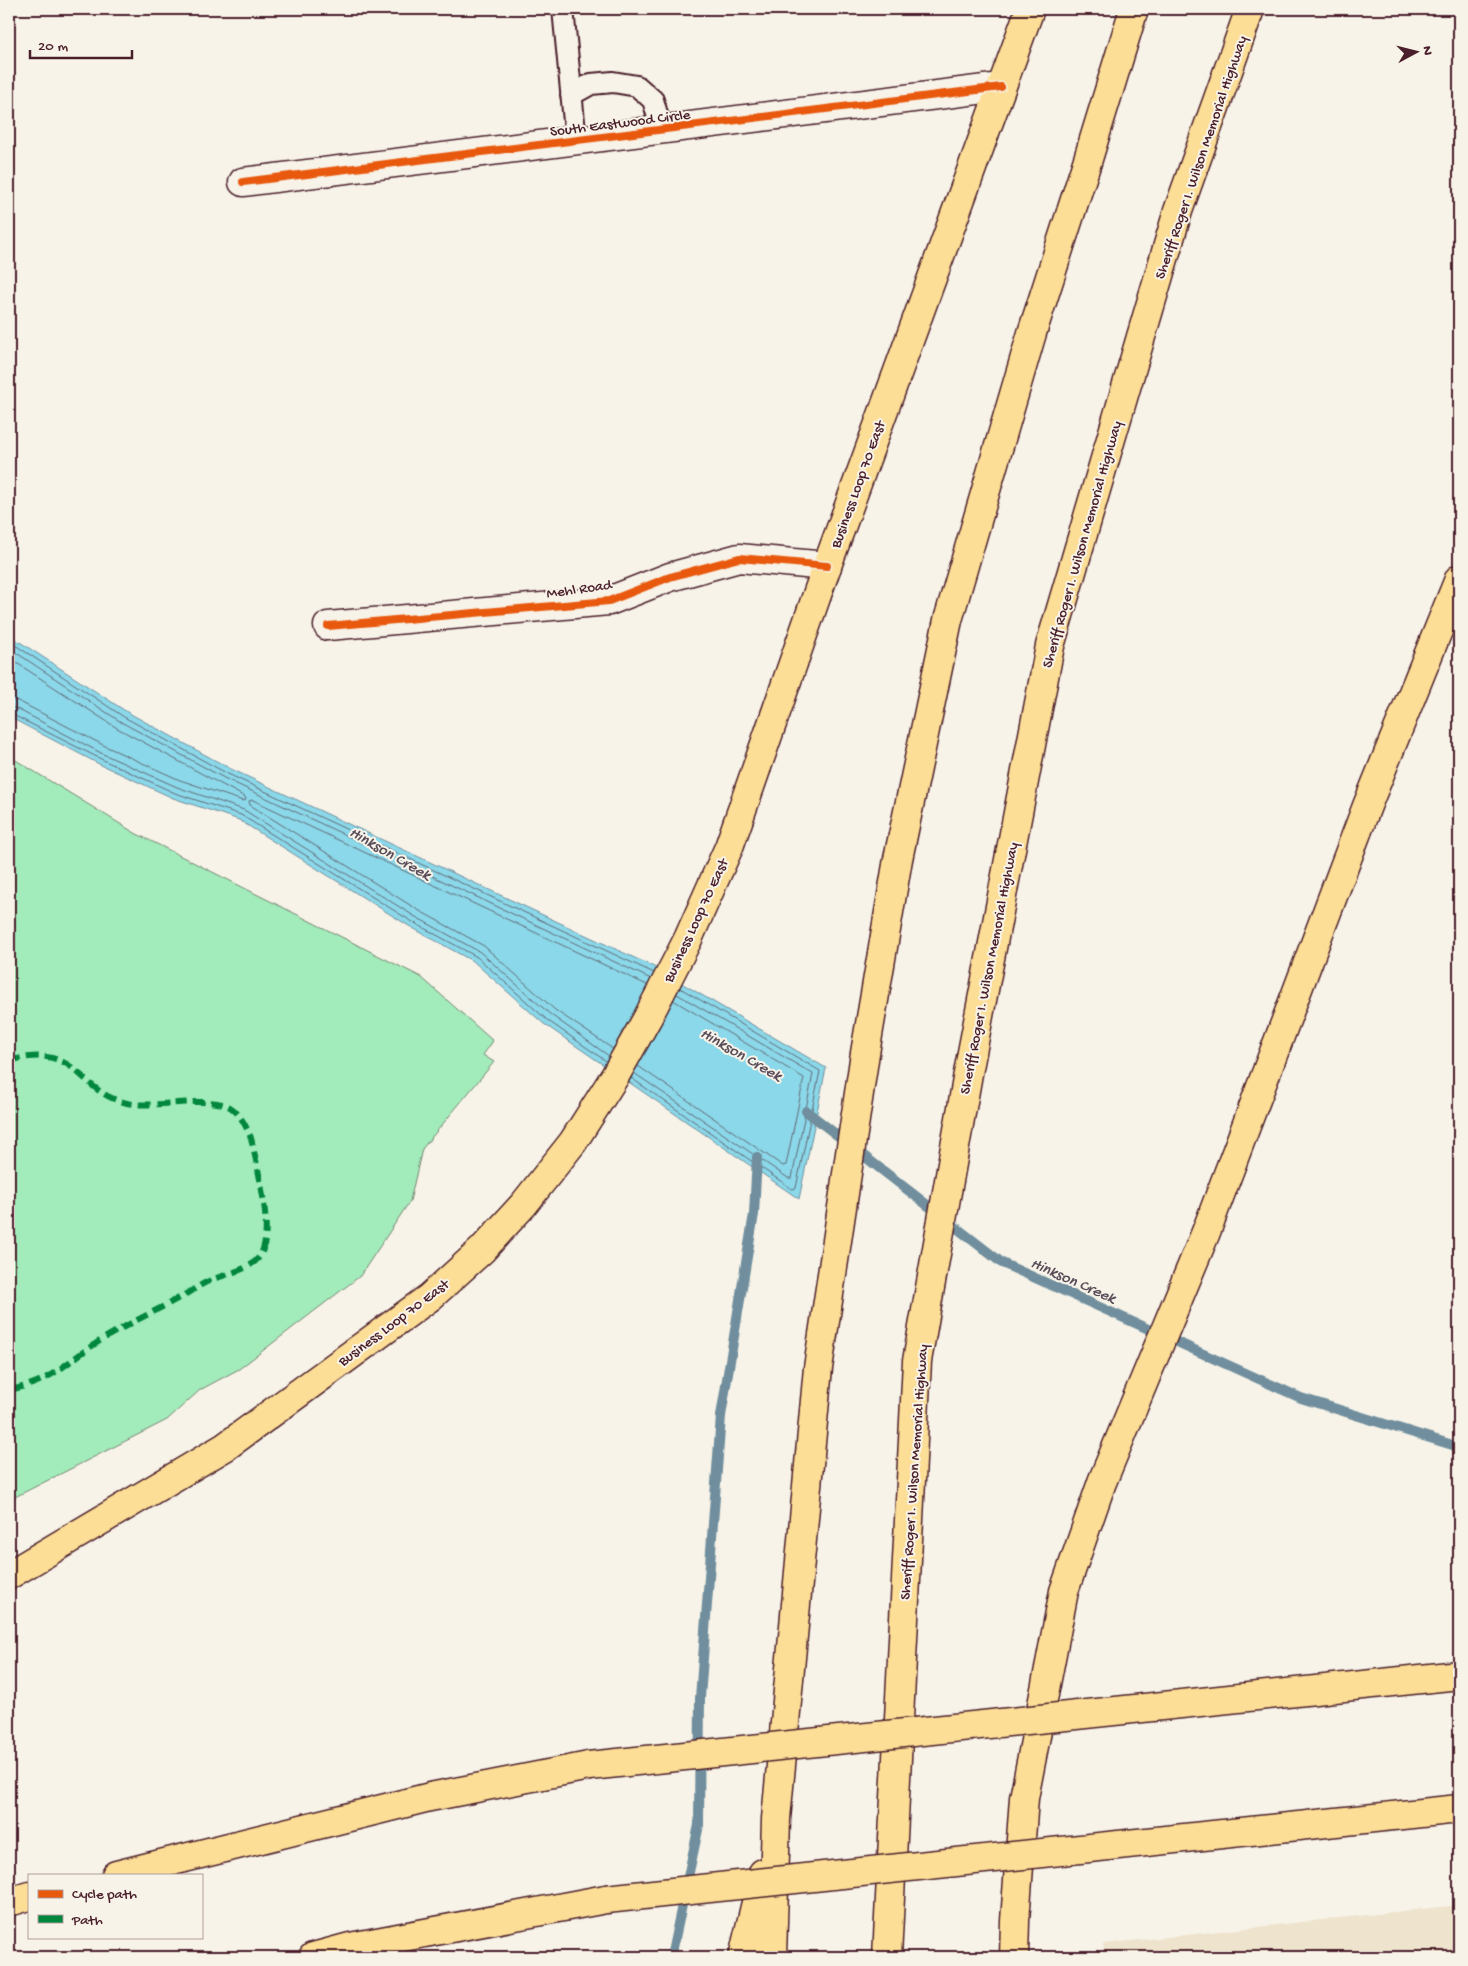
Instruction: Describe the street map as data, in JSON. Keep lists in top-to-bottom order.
{
  "streets": {
    "main road": ["Sheriff Roger I. Wilson Memorial Highway", "Business Loop 70 East"],
    "street": ["South Eastwood Circle", "Mehl Road"]
  },
  "crossings": [
    ["South Eastwood Circle", "Business Loop 70 East"],
    ["Business Loop 70 East", "Mehl Road"]
  ],
  "water": ["Hinkson Creek"],
  "legend": ["Cycle path", "Path"],
  "scale_bar": "20 m",
  "north": "right"
}
